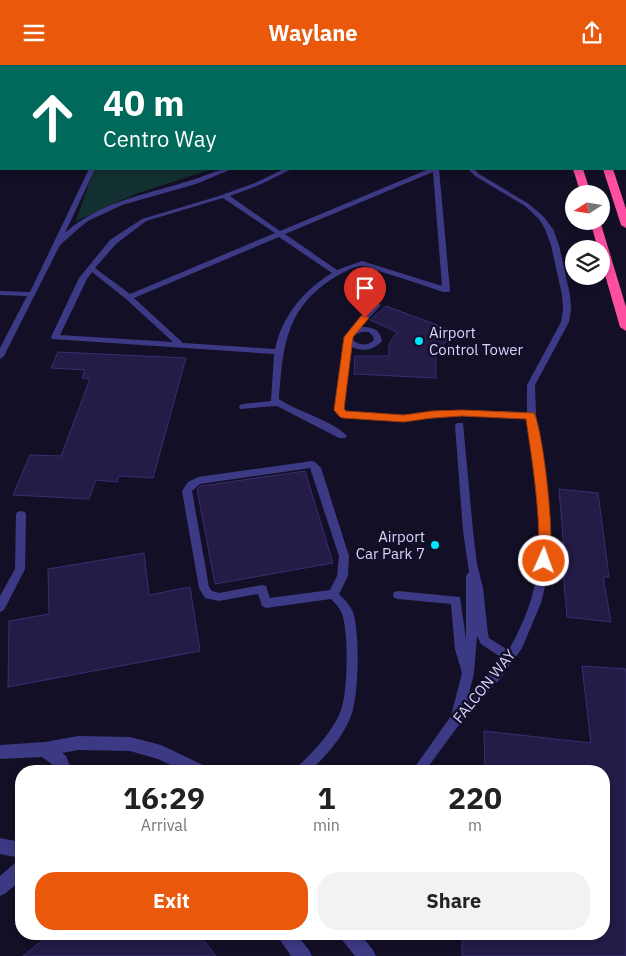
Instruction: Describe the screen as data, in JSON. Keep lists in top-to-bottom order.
{
  "streets": {
    "lane": ["FALCON WAY"]
  },
  "places": ["Airport Control Tower", "Airport Car Park 7"],
  "north": "left",
  "page": {
    "header": "Waylane",
    "turn": ["40 m", "Centro Way"],
    "eta": [
      "16:29",
      "Arrival",
      "1",
      "min",
      "220",
      "m"
    ],
    "buttons": ["Exit", "Share"]
  }
}
